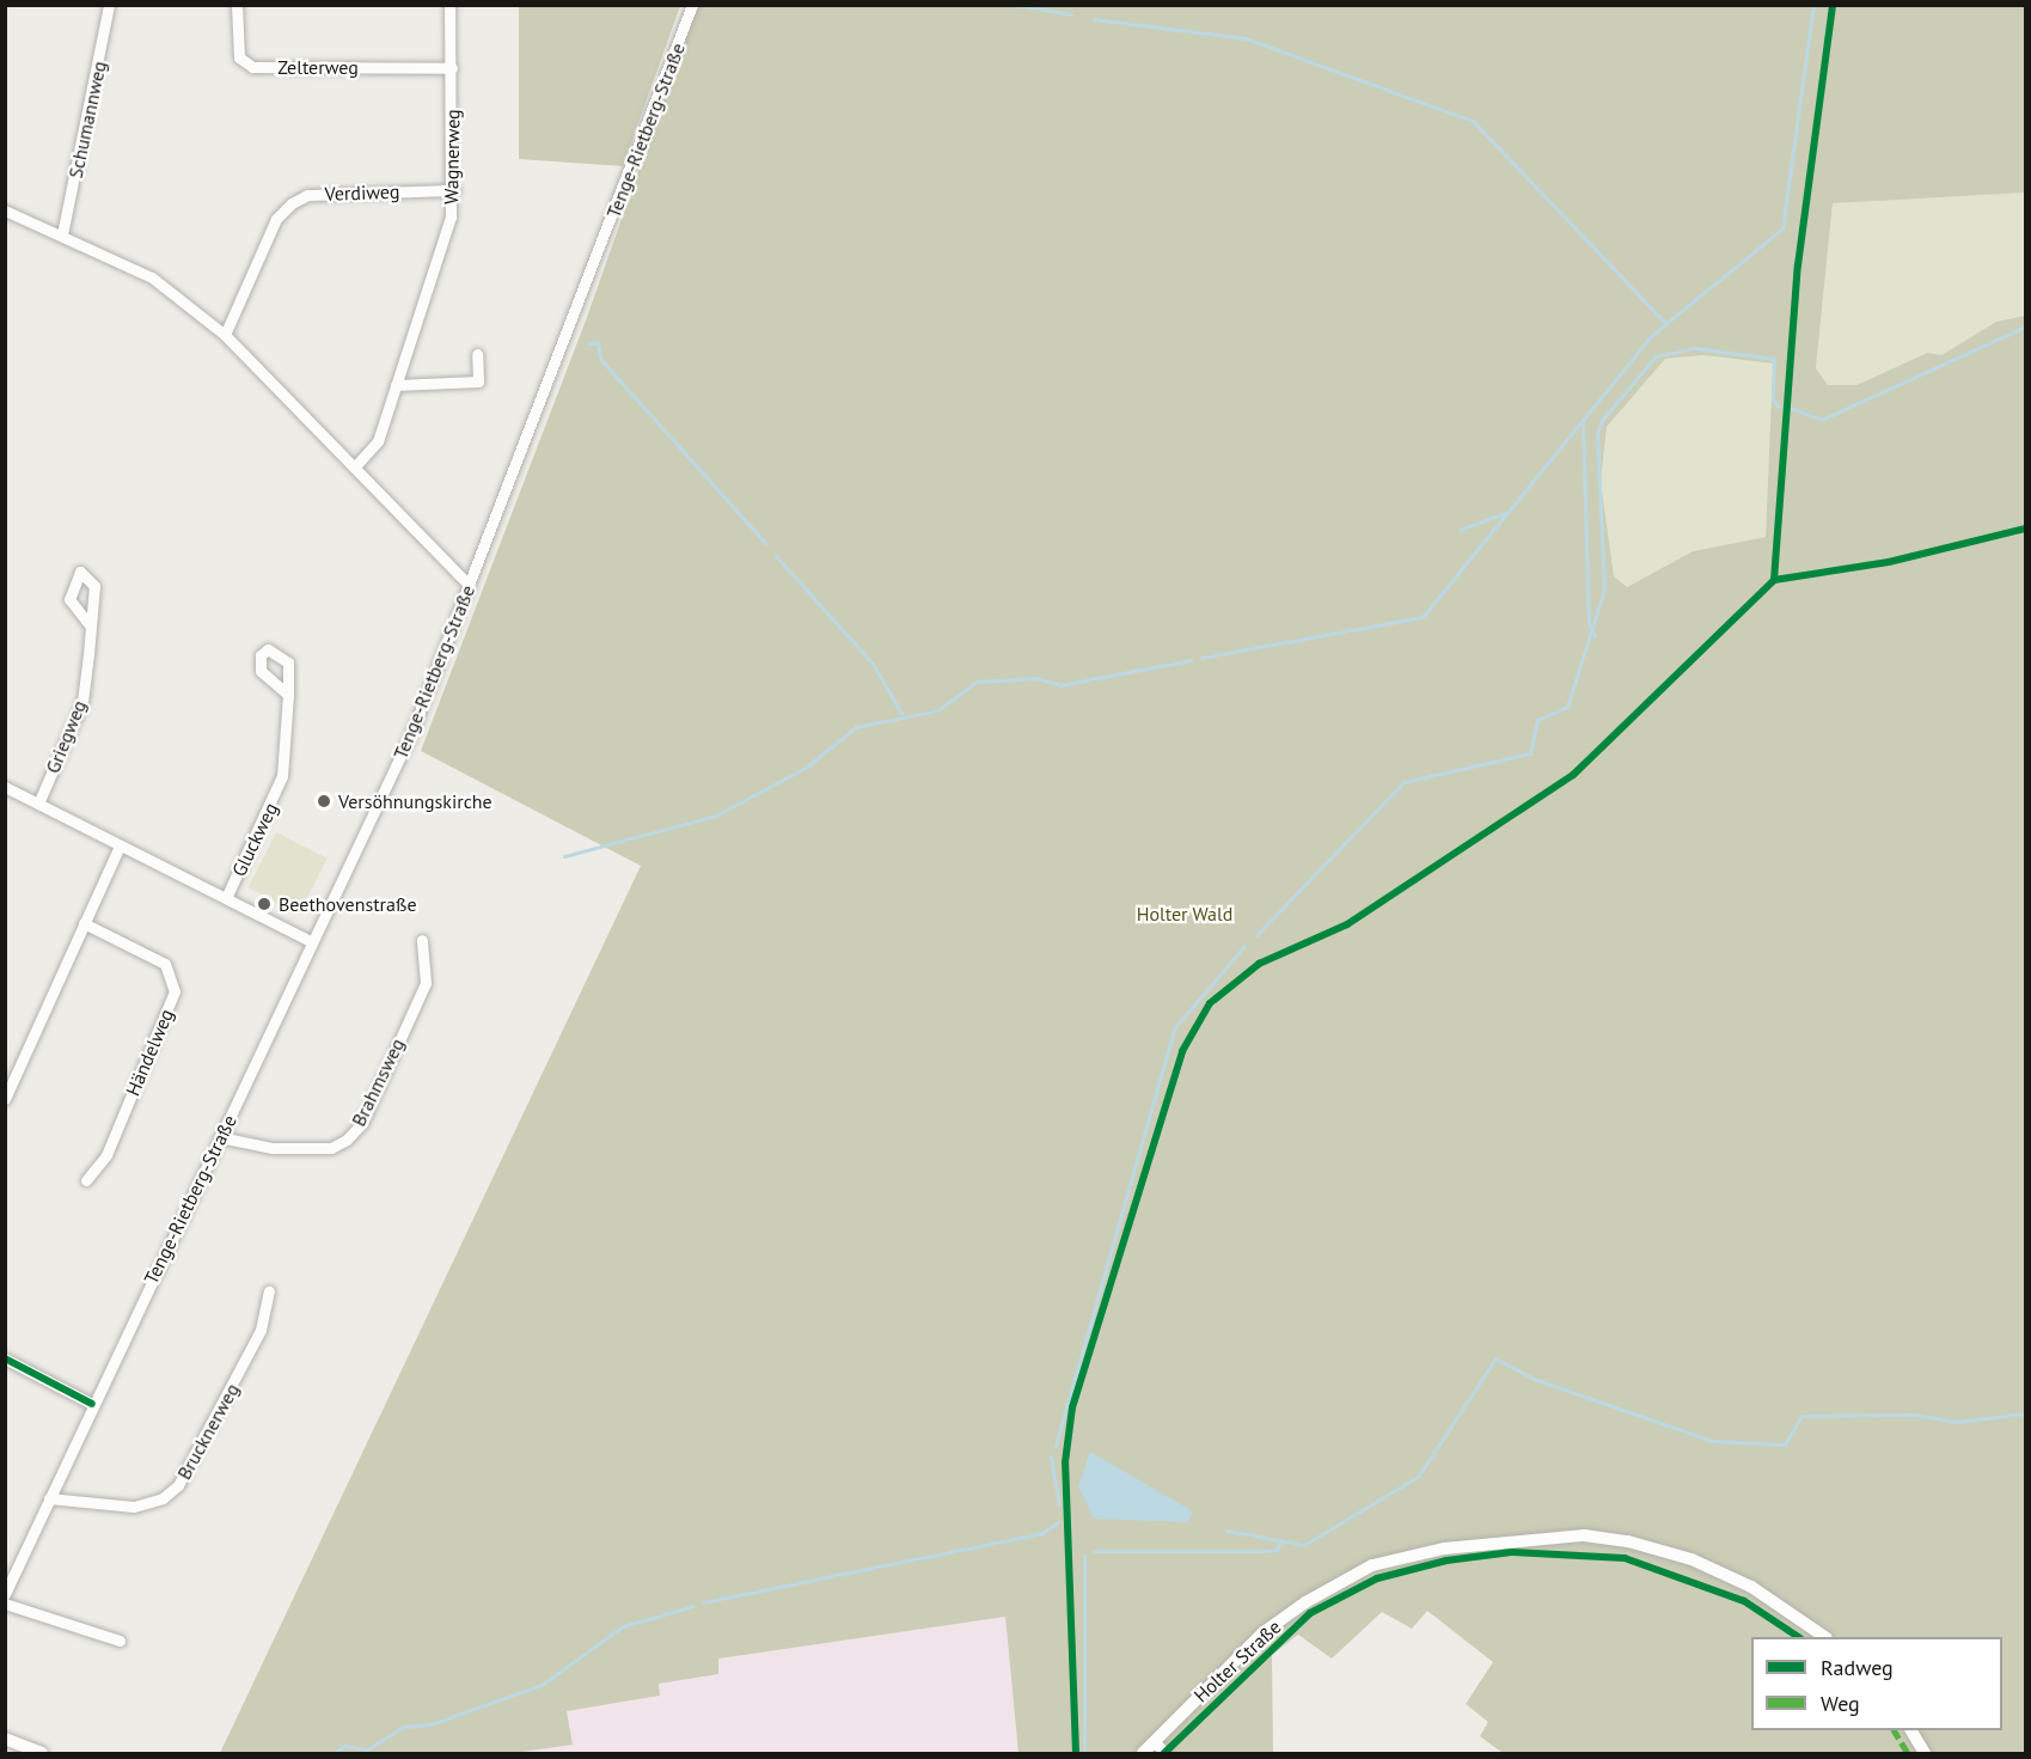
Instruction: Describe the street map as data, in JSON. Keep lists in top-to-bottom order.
{
  "streets": {
    "street": [
      "Zelterweg",
      "Schumannweg",
      "Tenge-Rietberg-Straße",
      "Wagnerweg",
      "Verdiweg",
      "Griegweg",
      "Gluckweg",
      "Händelweg",
      "Brahmsweg",
      "Brucknerweg",
      "Holter Straße"
    ]
  },
  "crossings": [
    ["Zelterweg", "Wagnerweg"],
    ["Tenge-Rietberg-Straße", "Brahmsweg"],
    ["Tenge-Rietberg-Straße", "Brucknerweg"],
    ["Wagnerweg", "Verdiweg"]
  ],
  "parks": ["Holter Wald"],
  "places": ["Versöhnungskirche", "Beethovenstraße"],
  "legend": ["Radweg", "Weg"]
}
